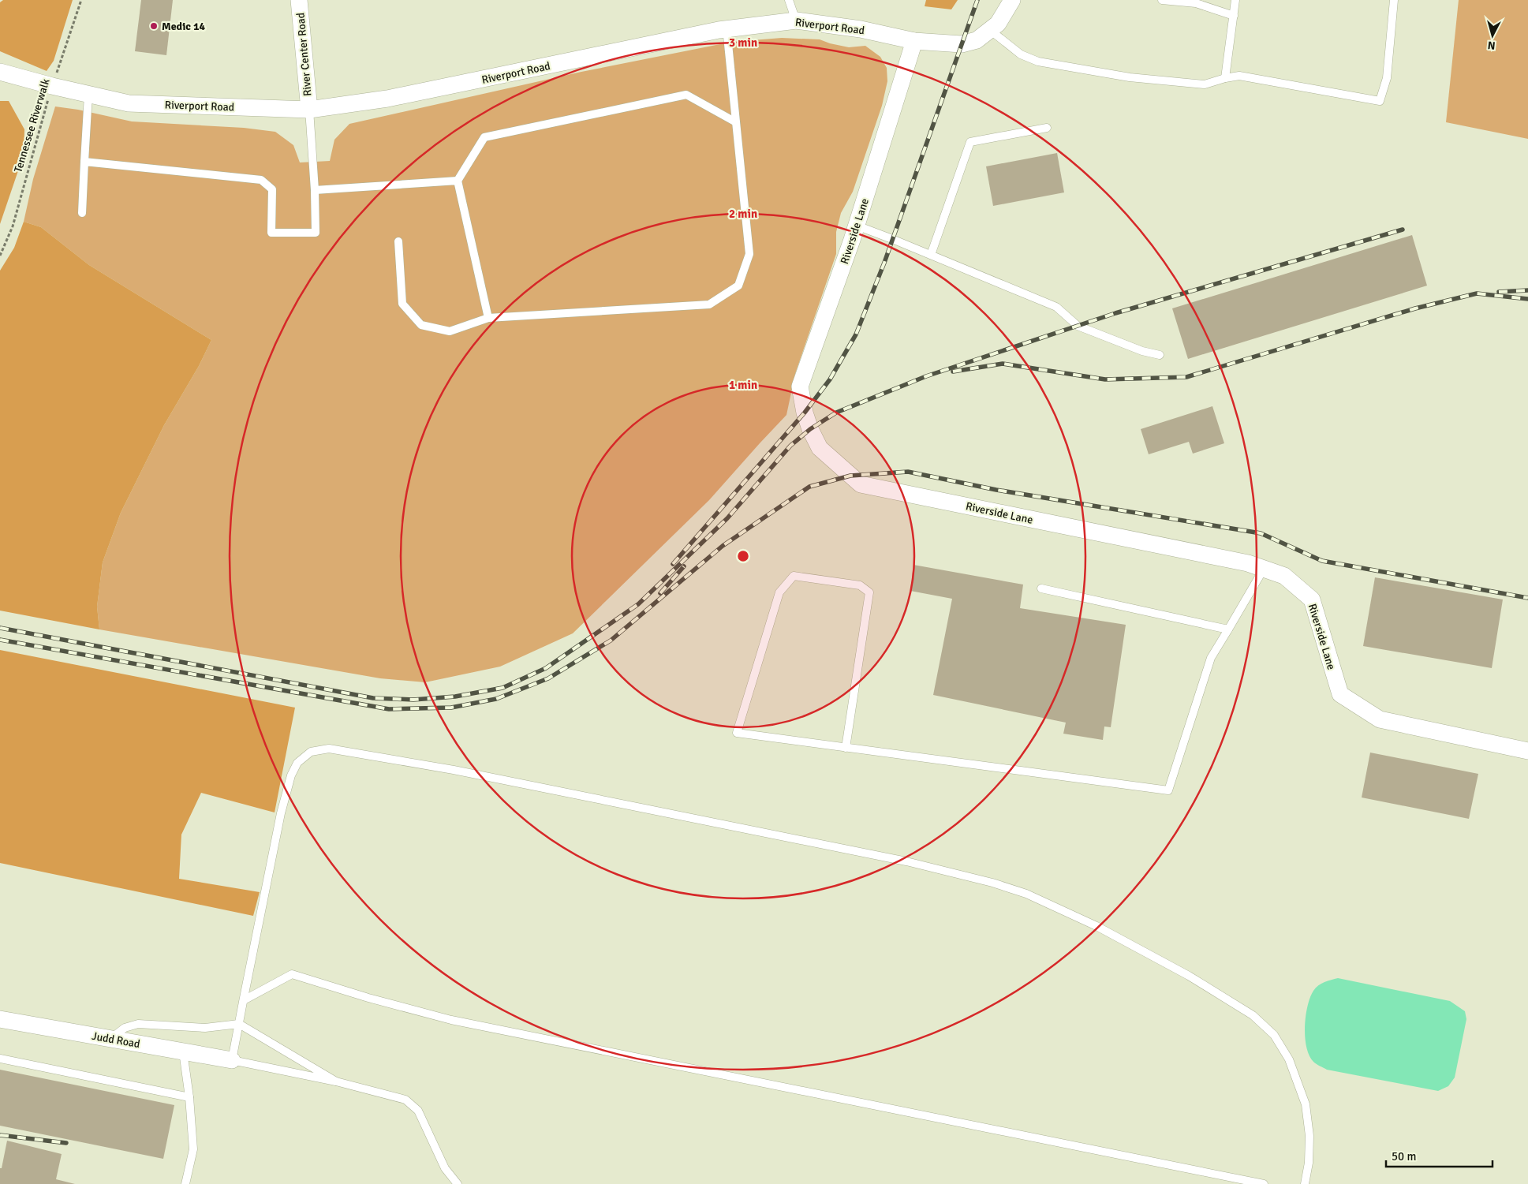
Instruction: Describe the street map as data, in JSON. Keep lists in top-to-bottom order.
{
  "streets": {
    "street": [
      "Riverport Road",
      "River Center Road",
      "Riverside Lane",
      "Judd Road"
    ],
    "path": ["Tennessee Riverwalk"]
  },
  "crossings": [
    ["Riverport Road", "River Center Road"],
    ["Riverport Road", "Tennessee Riverwalk"],
    ["Riverport Road", "Riverside Lane"]
  ],
  "places": ["Medic 14"],
  "scale_bar": "50 m",
  "north": "bottom",
  "rings": ["3 min", "2 min", "1 min"]
}
